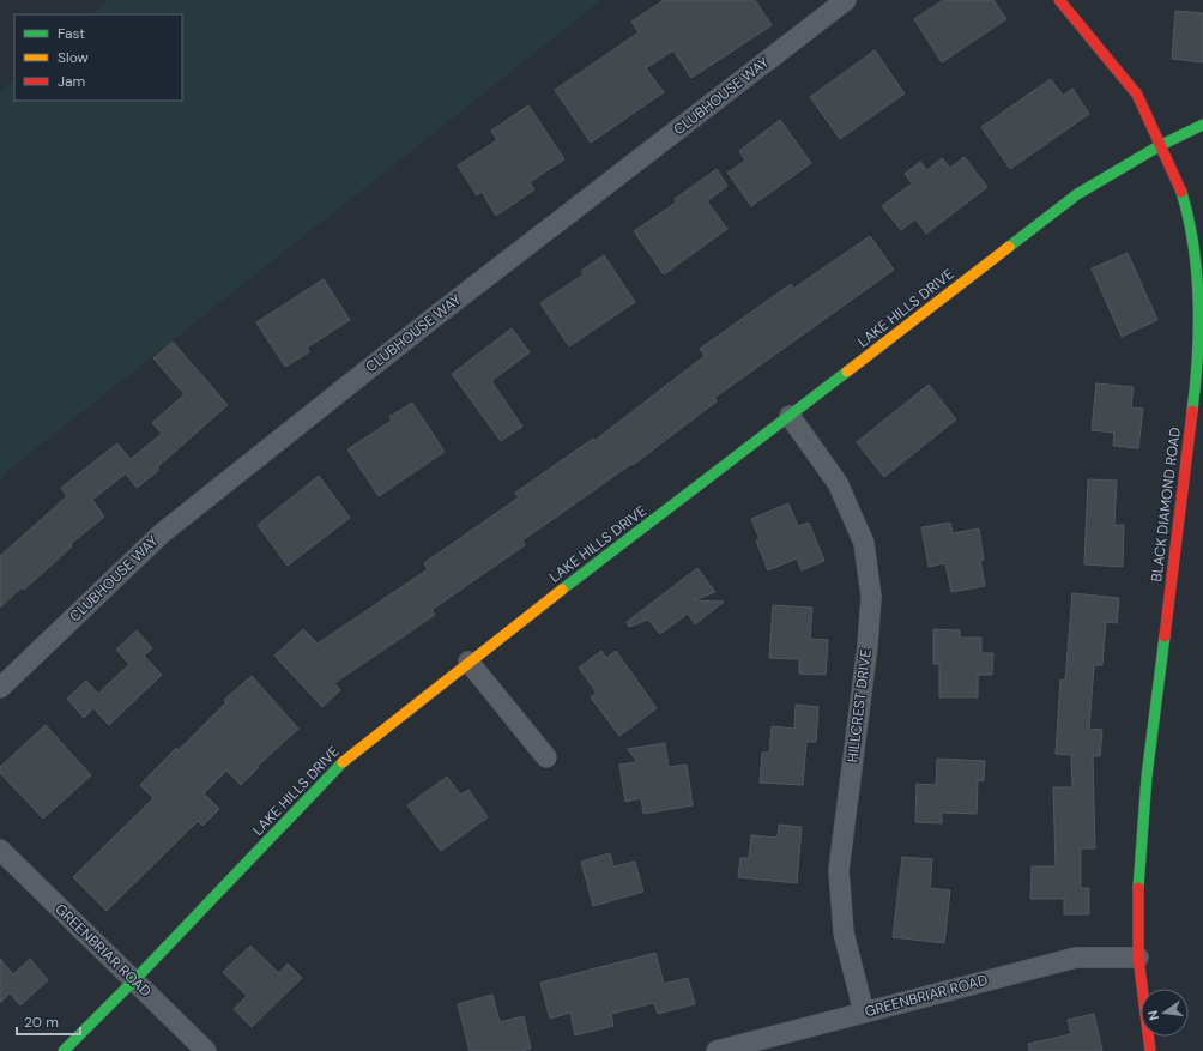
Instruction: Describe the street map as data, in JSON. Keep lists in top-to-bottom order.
{
  "streets": {
    "street": [
      "CLUBHOUSE WAY",
      "LAKE HILLS DRIVE",
      "BLACK DIAMOND ROAD",
      "HILLCREST DRIVE",
      "GREENBRIAR ROAD"
    ]
  },
  "crossings": [
    ["LAKE HILLS DRIVE", "BLACK DIAMOND ROAD"],
    ["LAKE HILLS DRIVE", "HILLCREST DRIVE"],
    ["LAKE HILLS DRIVE", "GREENBRIAR ROAD"],
    ["BLACK DIAMOND ROAD", "GREENBRIAR ROAD"],
    ["HILLCREST DRIVE", "GREENBRIAR ROAD"]
  ],
  "legend": ["Fast", "Slow", "Jam"],
  "scale_bar": "20 m",
  "north": "left"
}
